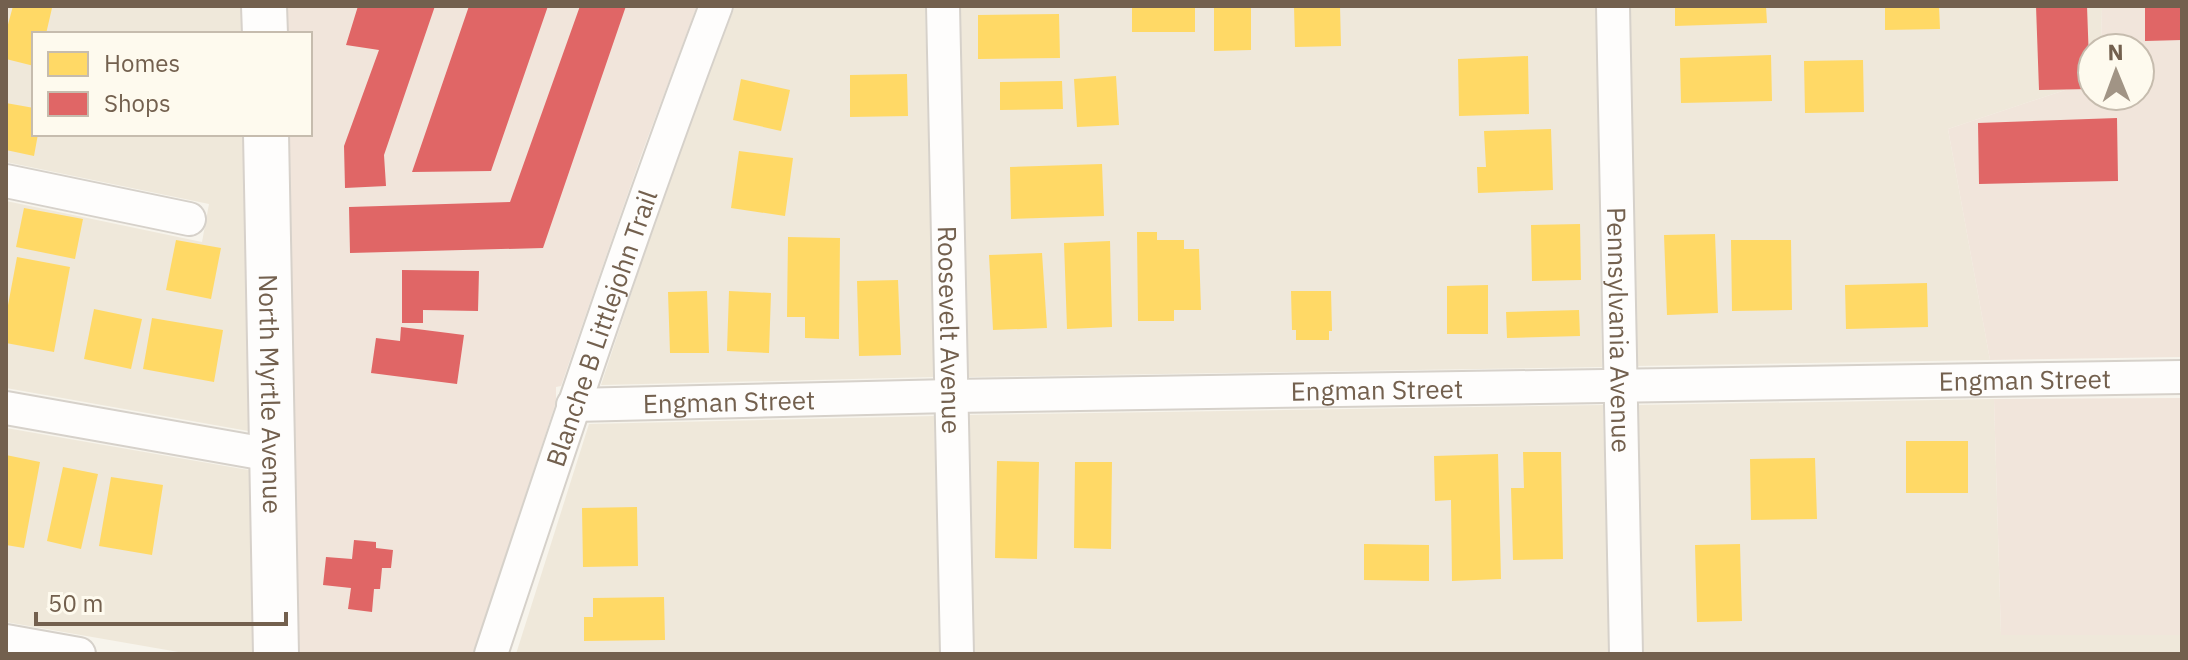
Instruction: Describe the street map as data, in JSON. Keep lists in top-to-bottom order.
{
  "streets": {
    "main road": ["North Myrtle Avenue"],
    "street": [
      "Blanche B Littlejohn Trail",
      "Roosevelt Avenue",
      "Pennsylvania Avenue",
      "Engman Street"
    ]
  },
  "crossings": [
    ["Blanche B Littlejohn Trail", "Engman Street"],
    ["Roosevelt Avenue", "Engman Street"],
    ["Pennsylvania Avenue", "Engman Street"]
  ],
  "legend": ["Homes", "Shops"],
  "scale_bar": "50 m",
  "north": "top"
}
